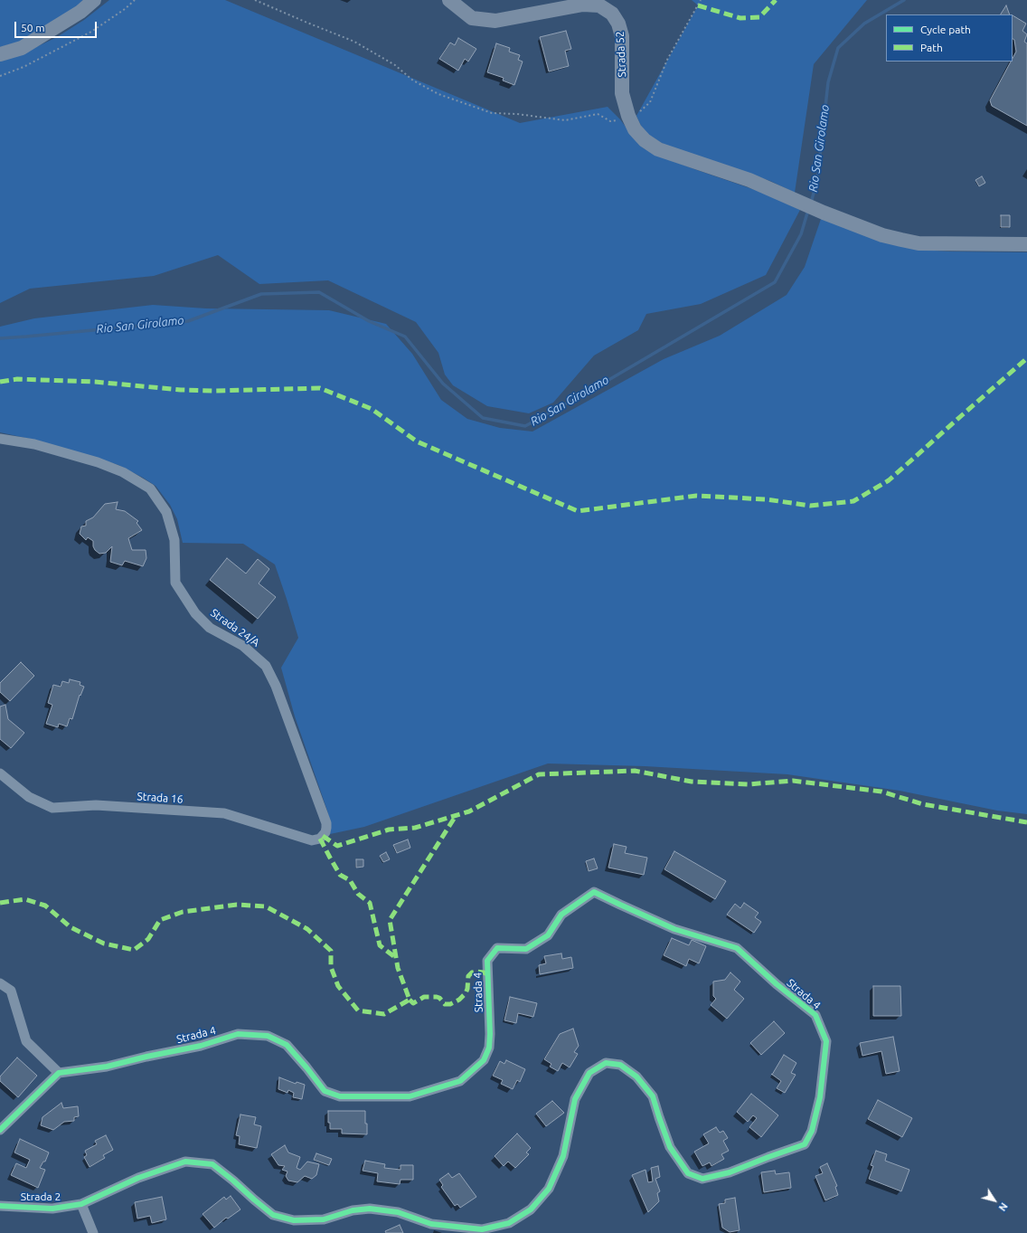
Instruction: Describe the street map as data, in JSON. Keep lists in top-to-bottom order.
{
  "streets": {
    "street": [
      "Strada 52",
      "Strada 24/A",
      "Strada 16",
      "Strada 4",
      "Strada 2"
    ]
  },
  "crossings": [
    ["Strada 24/A", "Strada 16"],
    ["Strada 4", "Strada 2"]
  ],
  "water": ["Rio San Girolamo"],
  "legend": ["Cycle path", "Path"],
  "scale_bar": "50 m",
  "north": "bottom right"
}
